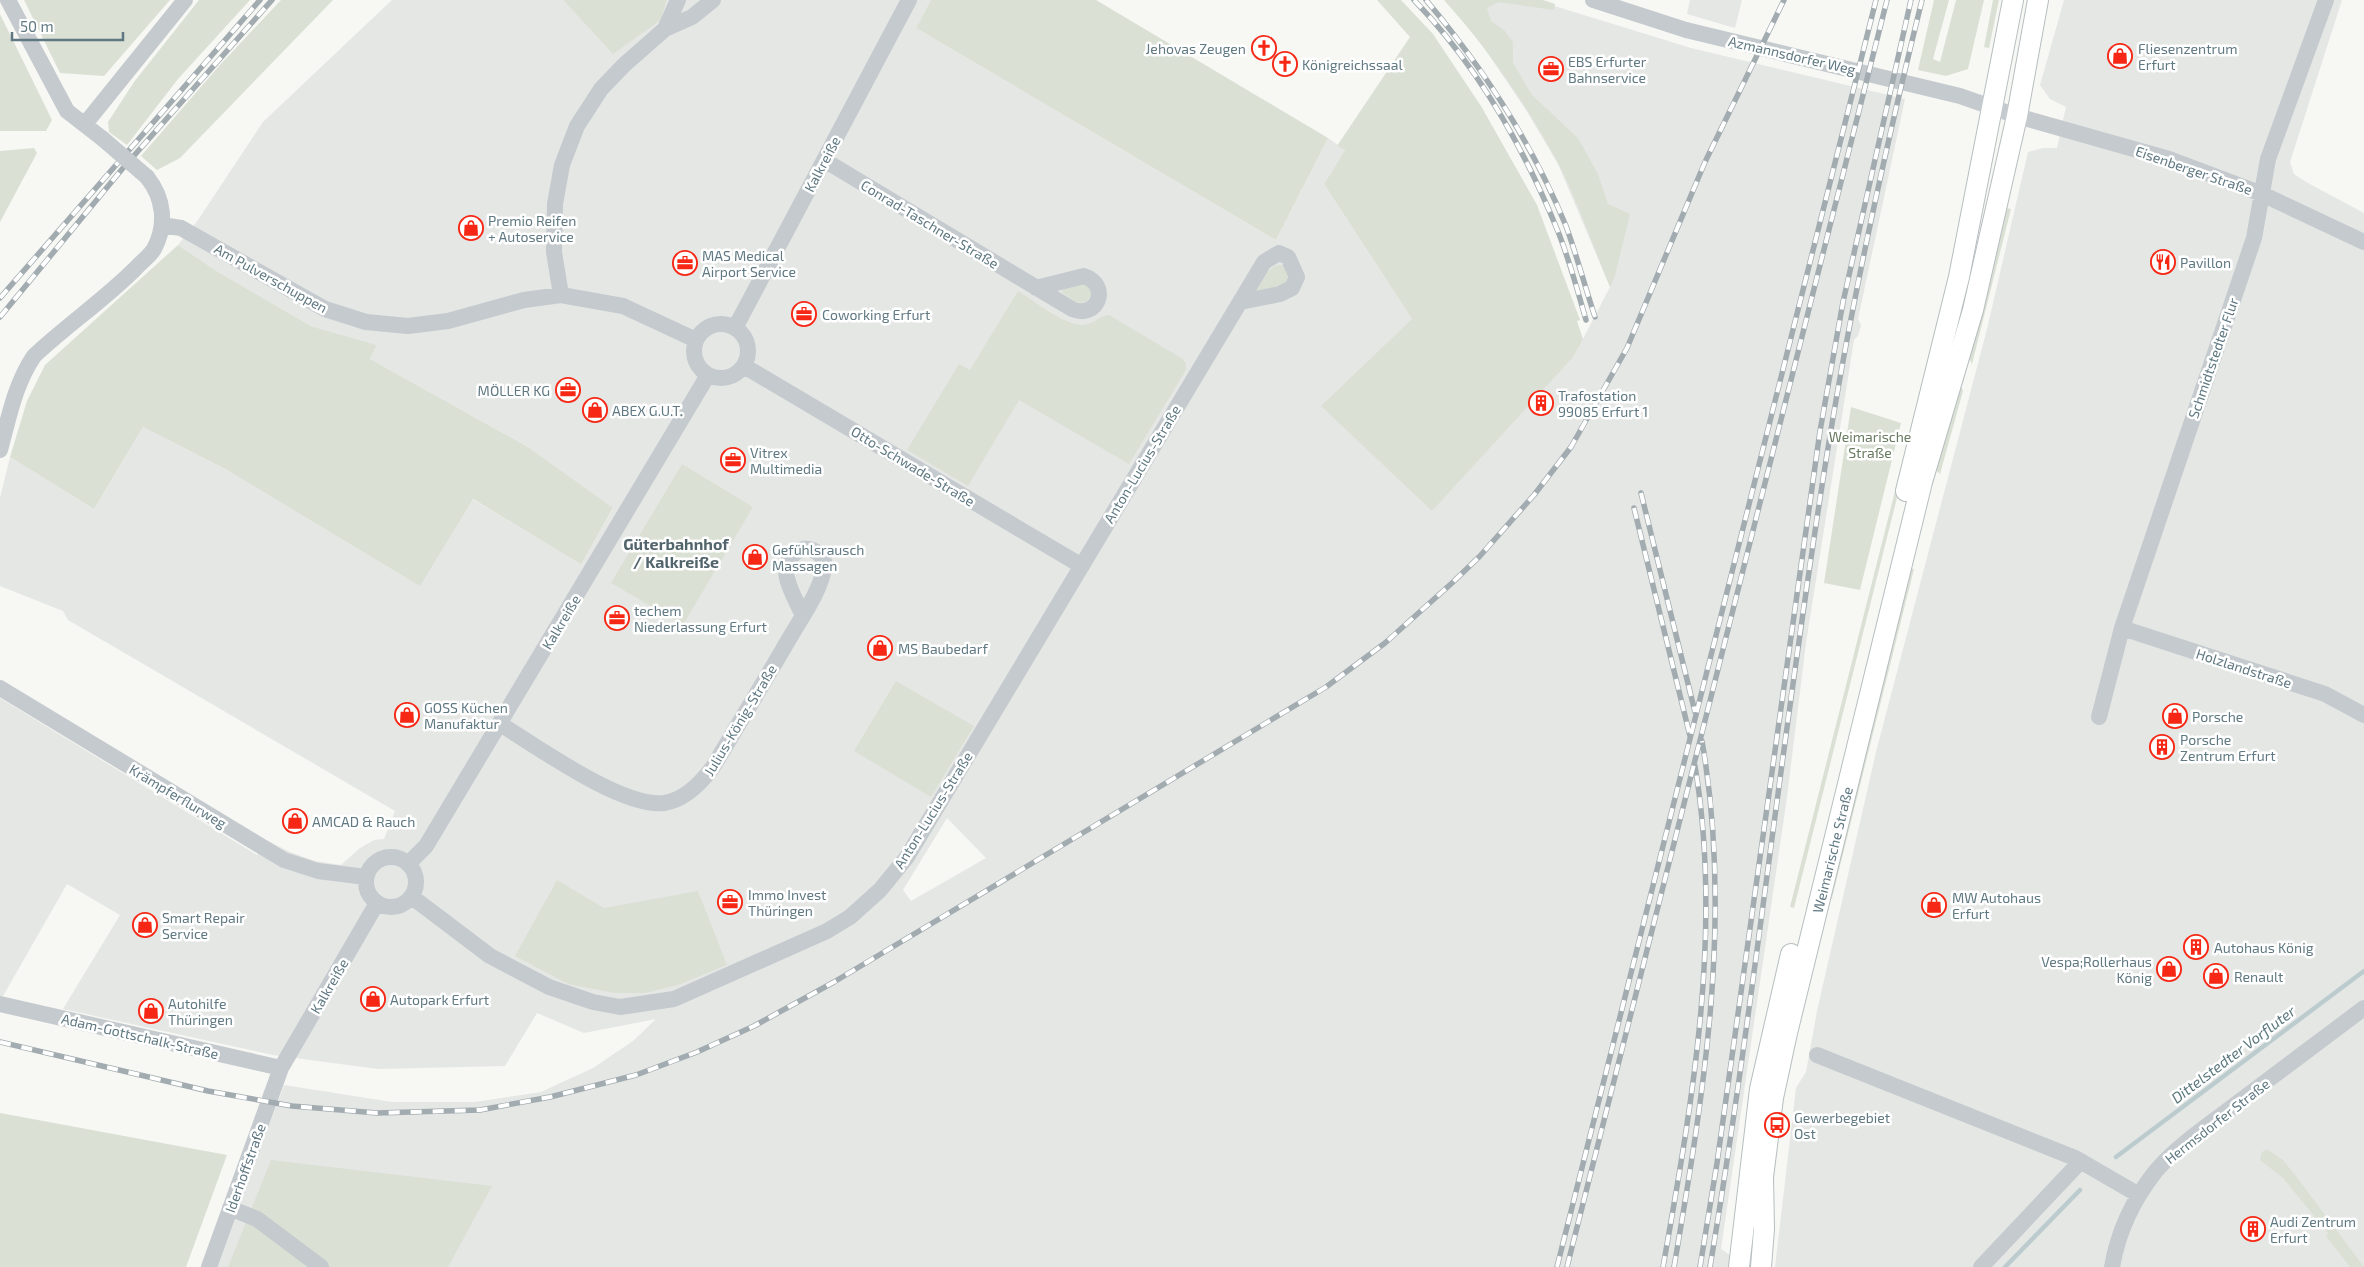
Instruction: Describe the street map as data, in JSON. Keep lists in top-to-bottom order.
{
  "streets": {
    "main road": ["Weimarische Straße"],
    "street": [
      "Azmannsdorfer Weg",
      "Kalkreiße",
      "Eisenberger Straße",
      "Conrad-Taschner-Straße",
      "Am Pulverschuppen",
      "Schmidtstedter Flur",
      "Anton-Lucius-Straße",
      "Otto-Schwade-Straße",
      "Holzlandstraße",
      "Julius-König-Straße",
      "Krämpferflurweg",
      "Adam-Gottschalk-Straße",
      "Hermsdorfer Straße",
      "Iderhoffstraße"
    ]
  },
  "crossings": [
    ["Azmannsdorfer Weg", "Eisenberger Straße"],
    ["Azmannsdorfer Weg", "Weimarische Straße"],
    ["Kalkreiße", "Conrad-Taschner-Straße"],
    ["Kalkreiße", "Am Pulverschuppen"],
    ["Kalkreiße", "Anton-Lucius-Straße"],
    ["Kalkreiße", "Otto-Schwade-Straße"],
    ["Kalkreiße", "Julius-König-Straße"],
    ["Kalkreiße", "Krämpferflurweg"],
    ["Kalkreiße", "Adam-Gottschalk-Straße"],
    ["Kalkreiße", "Iderhoffstraße"],
    ["Eisenberger Straße", "Schmidtstedter Flur"],
    ["Eisenberger Straße", "Weimarische Straße"],
    ["Am Pulverschuppen", "Otto-Schwade-Straße"],
    ["Schmidtstedter Flur", "Holzlandstraße"],
    ["Anton-Lucius-Straße", "Otto-Schwade-Straße"],
    ["Anton-Lucius-Straße", "Krämpferflurweg"],
    ["Adam-Gottschalk-Straße", "Iderhoffstraße"]
  ],
  "districts": ["Güterbahnhof / Kalkreiße"],
  "water": ["Dittelstedter Vorfluter"],
  "parks": ["Weimarische Straße"],
  "places": {
    "church": ["Jehovas Zeugen", "Königreichssaal"],
    "shop": [
      "Fliesenzentrum Erfurt",
      "Premio Reifen + Autoservice",
      "ABEX G.U.T.",
      "Gefühlsrausch Massagen",
      "MS Baubedarf",
      "GOSS Küchen Manufaktur",
      "Porsche",
      "AMCAD & Rauch",
      "MW Autohaus Erfurt",
      "Smart Repair Service",
      "Vespa;Rollerhaus König",
      "Renault",
      "Autopark Erfurt",
      "Autohilfe Thüringen"
    ],
    "office": [
      "EBS Erfurter Bahnservice",
      "MAS Medical Airport Service",
      "Coworking Erfurt",
      "MÖLLER KG",
      "Vitrex Multimedia",
      "techem Niederlassung Erfurt",
      "Immo Invest Thüringen"
    ],
    "restaurant": ["Pavillon"],
    "building": [
      "Trafostation 99085 Erfurt 1",
      "Porsche Zentrum Erfurt",
      "Autohaus König",
      "Audi Zentrum Erfurt"
    ],
    "bus stop": ["Gewerbegebiet Ost"]
  },
  "scale_bar": "50 m"
}
